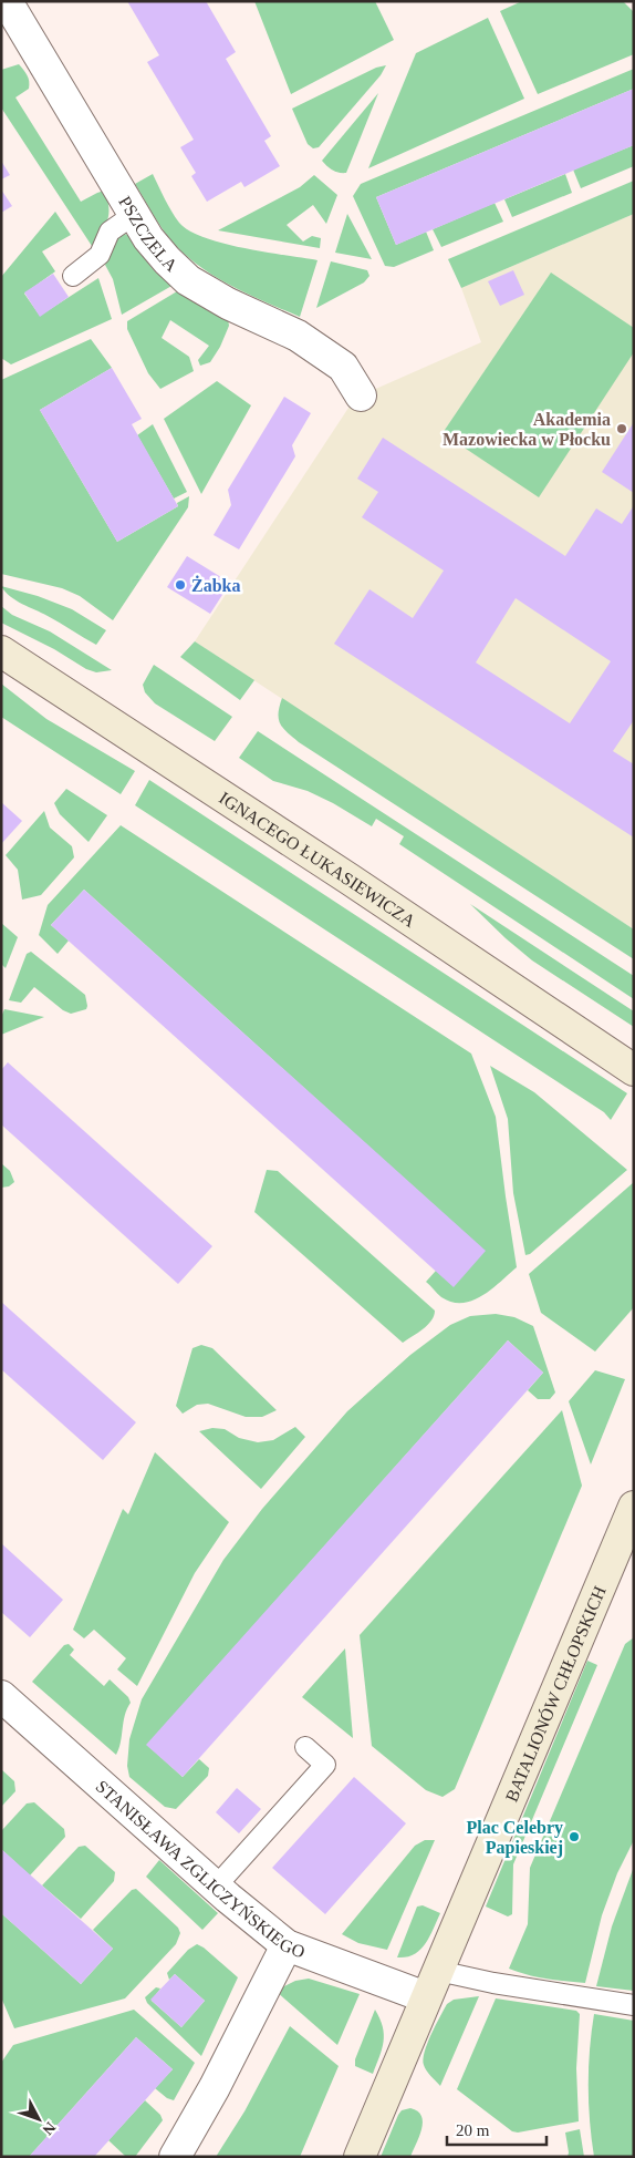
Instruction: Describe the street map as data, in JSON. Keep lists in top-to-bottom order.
{
  "streets": {
    "street": [
      "PSZCZELA",
      "IGNACEGO ŁUKASIEWICZA",
      "BATALIONÓW CHŁOPSKICH",
      "STANISŁAWA ZGLICZYŃSKIEGO"
    ]
  },
  "crossings": [
    ["BATALIONÓW CHŁOPSKICH", "STANISŁAWA ZGLICZYŃSKIEGO"]
  ],
  "places": ["Akademia Mazowiecka w Płocku", "Żabka", "Plac Celebry Papieskiej"],
  "scale_bar": "20 m",
  "north": "bottom right"
}
